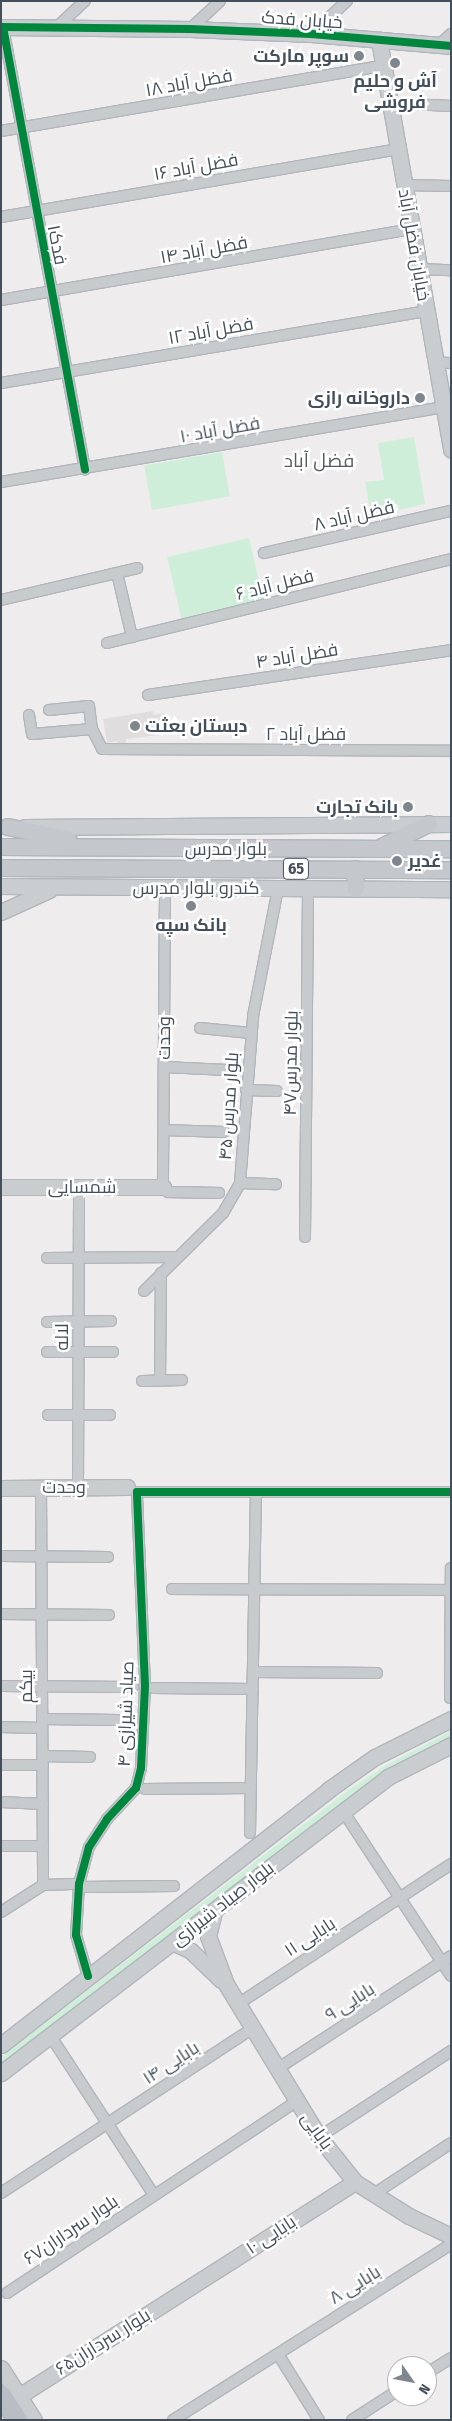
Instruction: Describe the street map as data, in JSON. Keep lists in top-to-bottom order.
{
  "streets": {
    "main road": [
      "خیابان فدک",
      "خیابان فضل آباد",
      "بلوار مدرس",
      "65",
      "کندرو بلوار مدرس",
      "وحدت",
      "شمسایی",
      "بلوار صیاد شیرازی",
      "بابایی",
      "بابایی ۱۰",
      "بلوار سرداران۶۵"
    ],
    "street": [
      "فضل آباد ۱۸",
      "فضل آباد ۱۶",
      "فدک۱",
      "فضل آباد ۱۴",
      "فضل آباد ۱۲",
      "فضل آباد ۱۰",
      "فضل آباد ۸",
      "فضل آباد ۶",
      "فضل آباد ۴",
      "فضل آباد ۲",
      "بلوار مدرس۴۷",
      "۴۵ بلوار مدرس",
      "لاله",
      "بیکم",
      "صیاد شیرازی ۴",
      "بابایی ۱۱",
      "بابایی ۹",
      "بابایی ۱۴",
      "بلوار سرداران۶۷",
      "بابایی ۸"
    ]
  },
  "crossings": [
    ["خیابان فدک", "فدک۱"],
    ["خیابان فدک", "خیابان فضل آباد"],
    ["فضل آباد ۱۸", "فدک۱"],
    ["فضل آباد ۱۸", "خیابان فضل آباد"],
    ["فضل آباد ۱۶", "فدک۱"],
    ["فضل آباد ۱۶", "خیابان فضل آباد"],
    ["فدک۱", "فضل آباد ۱۴"],
    ["فدک۱", "فضل آباد ۱۲"],
    ["فدک۱", "فضل آباد ۱۰"],
    ["خیابان فضل آباد", "فضل آباد ۱۴"],
    ["خیابان فضل آباد", "فضل آباد ۱۲"],
    ["خیابان فضل آباد", "فضل آباد ۱۰"],
    ["کندرو بلوار مدرس", "وحدت"],
    ["کندرو بلوار مدرس", "بلوار مدرس۴۷"],
    ["کندرو بلوار مدرس", "۴۵ بلوار مدرس"],
    ["وحدت", "شمسایی"],
    ["وحدت", "لاله"],
    ["وحدت", "بیکم"],
    ["وحدت", "صیاد شیرازی ۴"],
    ["شمسایی", "لاله"],
    ["صیاد شیرازی ۴", "بلوار صیاد شیرازی"],
    ["بلوار صیاد شیرازی", "بابایی"],
    ["بابایی ۱۱", "بابایی"],
    ["بابایی ۹", "بابایی"],
    ["بابایی ۱۴", "بابایی"],
    ["بابایی", "بلوار سرداران۶۷"],
    ["بابایی", "بابایی ۱۰"],
    ["بابایی ۱۰", "بلوار سرداران۶۵"]
  ],
  "districts": ["فضل آباد"],
  "places": [
    "سوپر مارکت",
    "آش و حلیم فروشی",
    "داروخانه رازی",
    "دبستان بعثت",
    "بانک تجارت",
    "غدیر",
    "بانک سپه"
  ],
  "north": "bottom right"
}
